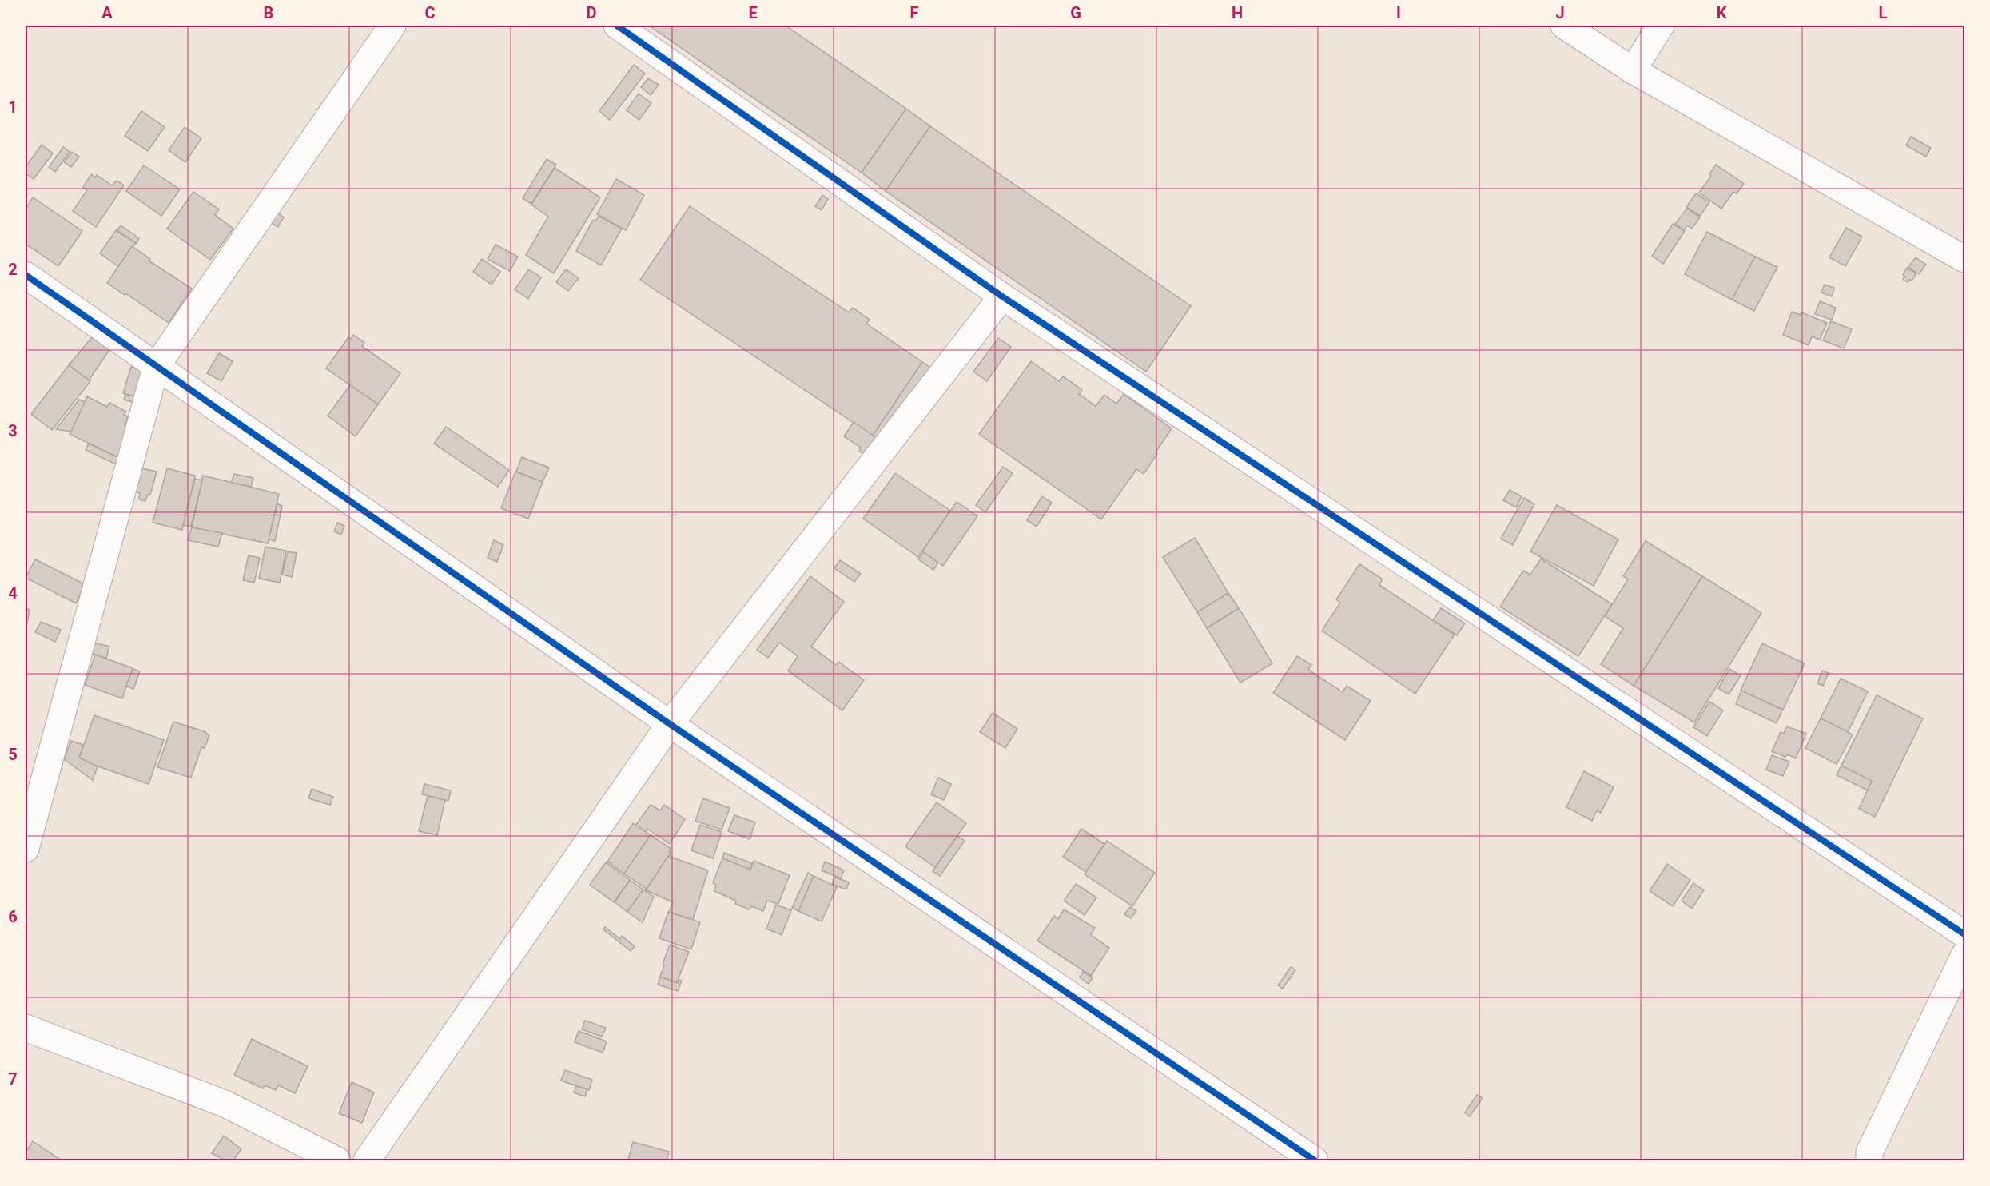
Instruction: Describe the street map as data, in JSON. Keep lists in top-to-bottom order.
{
  "grid": {
    "columns": [
      "A",
      "B",
      "C",
      "D",
      "E",
      "F",
      "G",
      "H",
      "I",
      "J",
      "K",
      "L"
    ],
    "rows": [
      "1",
      "2",
      "3",
      "4",
      "5",
      "6",
      "7"
    ]
  }
}
